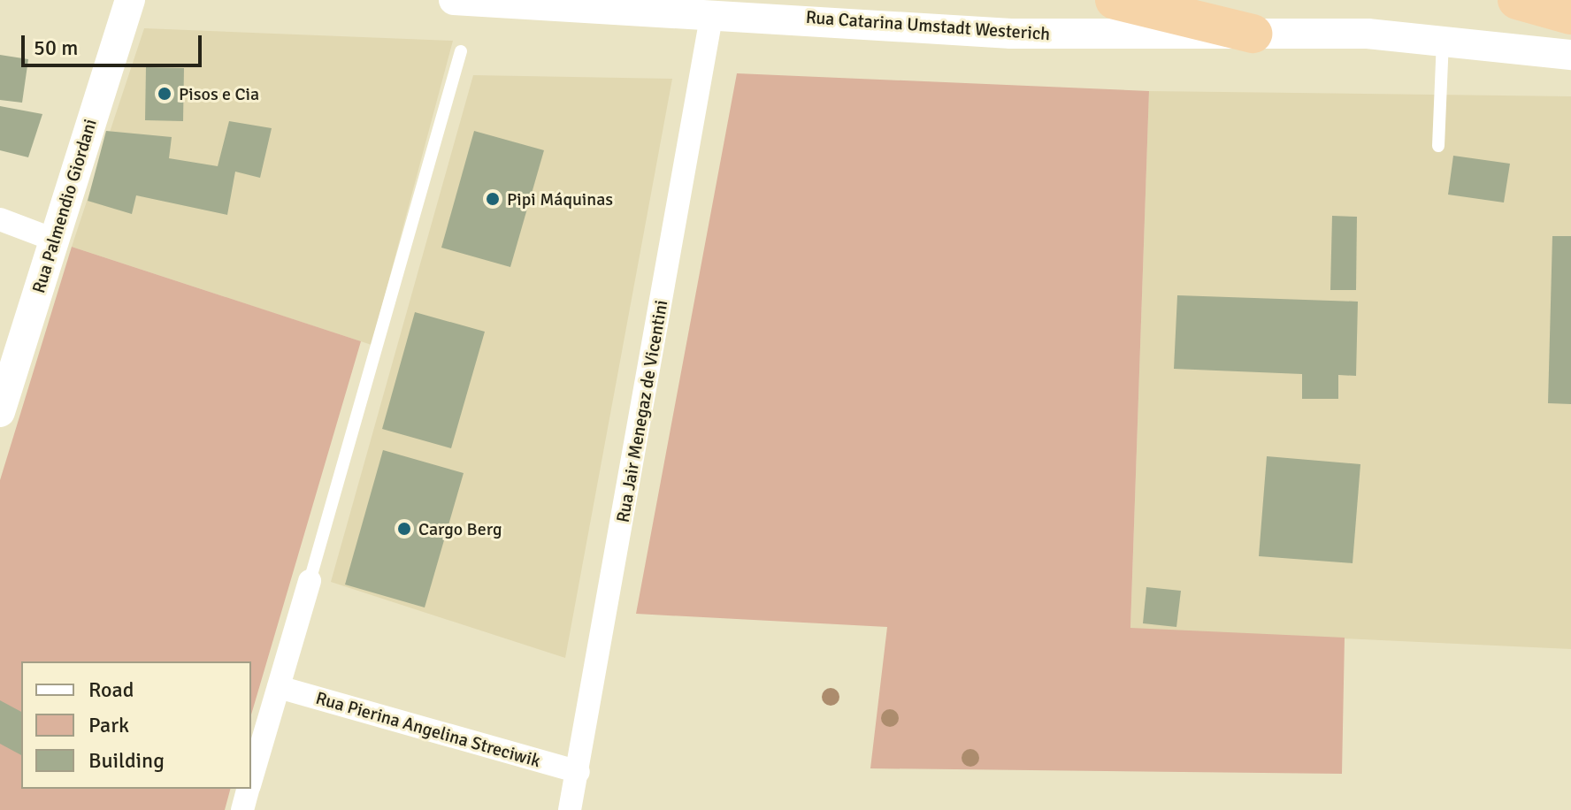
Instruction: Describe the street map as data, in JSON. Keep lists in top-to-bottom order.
{
  "streets": {
    "street": [
      "Rua Catarina Umstadt Westerich",
      "Rua Palmendio Giordani",
      "Rua Jair Menegaz de Vicentini",
      "Rua Pierina Angelina Streciwik"
    ]
  },
  "crossings": [
    ["Rua Catarina Umstadt Westerich", "Rua Jair Menegaz de Vicentini"],
    ["Rua Jair Menegaz de Vicentini", "Rua Pierina Angelina Streciwik"]
  ],
  "places": ["Pisos e Cia", "Pipi Máquinas", "Cargo Berg"],
  "legend": ["Road", "Park", "Building"],
  "scale_bar": "50 m"
}
